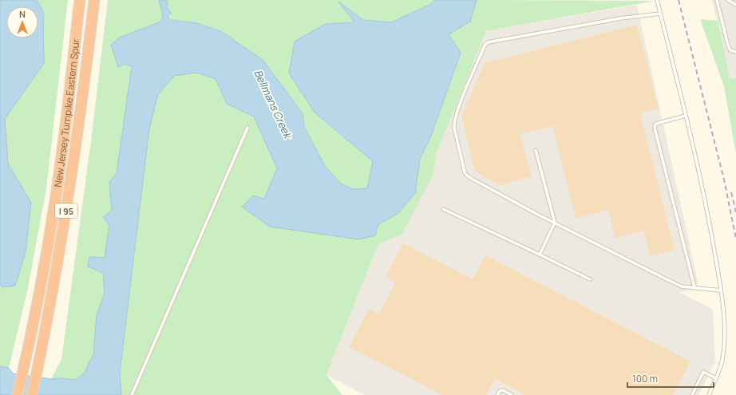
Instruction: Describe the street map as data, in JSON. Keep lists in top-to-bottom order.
{
  "streets": {
    "highway": ["New Jersey Turnpike Eastern Spur", "I 95"]
  },
  "water": ["Bellmans Creek"],
  "scale_bar": "100 m",
  "north": "top"
}
